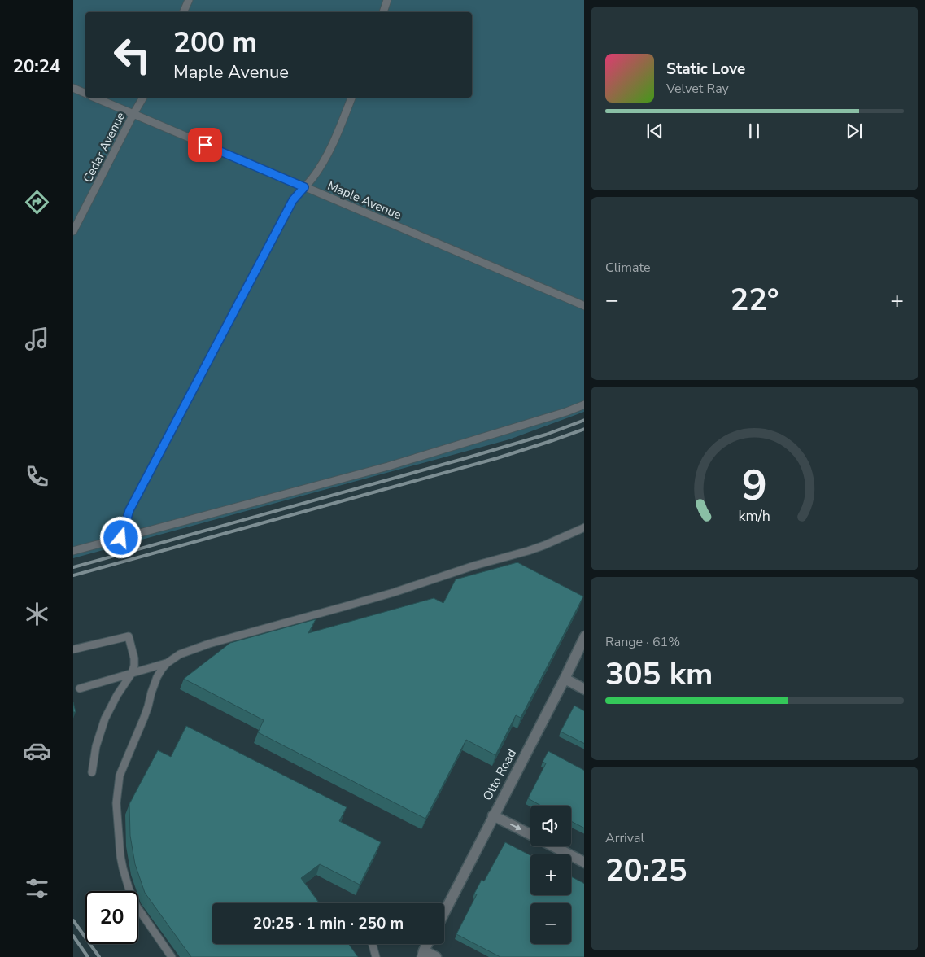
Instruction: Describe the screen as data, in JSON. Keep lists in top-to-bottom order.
{
  "streets": {
    "street": ["Otto Road"],
    "lane": ["Cedar Avenue", "Maple Avenue"]
  },
  "crossings": [
    ["Cedar Avenue", "Maple Avenue"]
  ],
  "page": {
    "tabs": "20:24",
    "turn": ["200 m", "Maple Avenue"],
    "song": ["Static Love", "Velvet Ray"],
    "tile": [
      "Climate",
      ["Range · 61%", "305 km"],
      ["Arrival", "20:25"]
    ],
    "heat": ["−", "22°", "+"],
    "map_buttons": ["+", "−"],
    "limit": "20",
    "trip": "20:25 · 1 min · 250 m",
    "gauge": ["9", "km/h"]
  }
}
